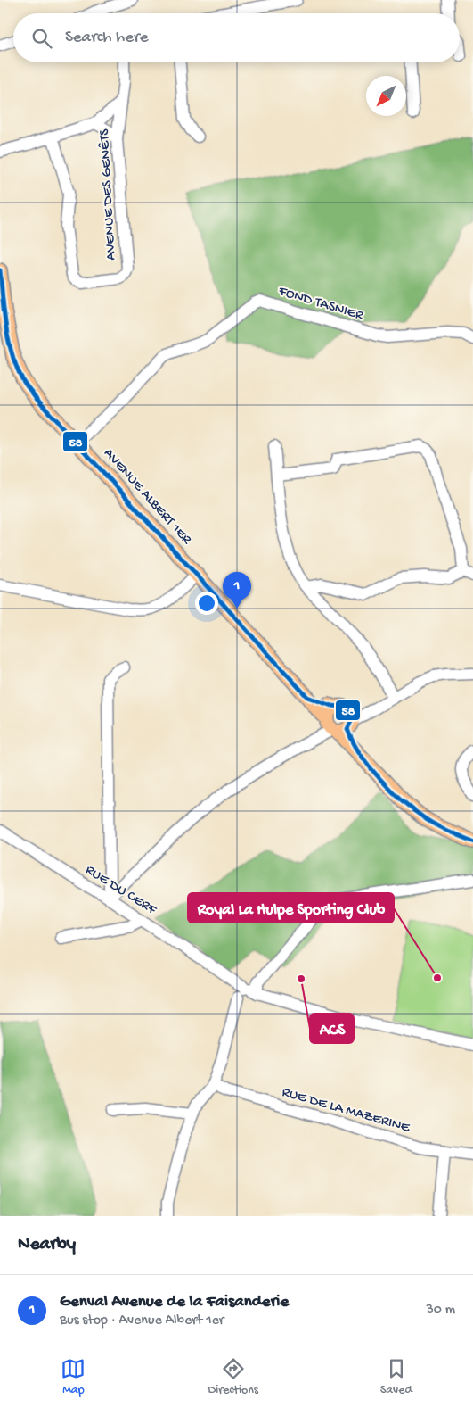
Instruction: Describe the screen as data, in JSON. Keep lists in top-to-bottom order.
{
  "streets": {
    "main road": ["AVENUE ALBERT 1ER"],
    "street": [
      "AVENUE DES GENÊTS",
      "FOND TASNIER",
      "RUE DU CERF",
      "RUE DE LA MAZERINE"
    ]
  },
  "crossings": [
    ["FOND TASNIER", "AVENUE ALBERT 1ER"]
  ],
  "places": ["Royal La Hulpe Sporting Club", "ACS"],
  "lines": ["transit line 58"],
  "north": "bottom left",
  "page": {
    "search": "Search here",
    "pins": "1",
    "heading": "Nearby",
    "list": [
      {
        "mark": "1",
        "name": "Genval Avenue de la Faisanderie",
        "note": "Bus stop · Avenue Albert 1er",
        "value": "30 m"
      }
    ],
    "nav": ["Map", "Directions", "Saved"]
  }
}
